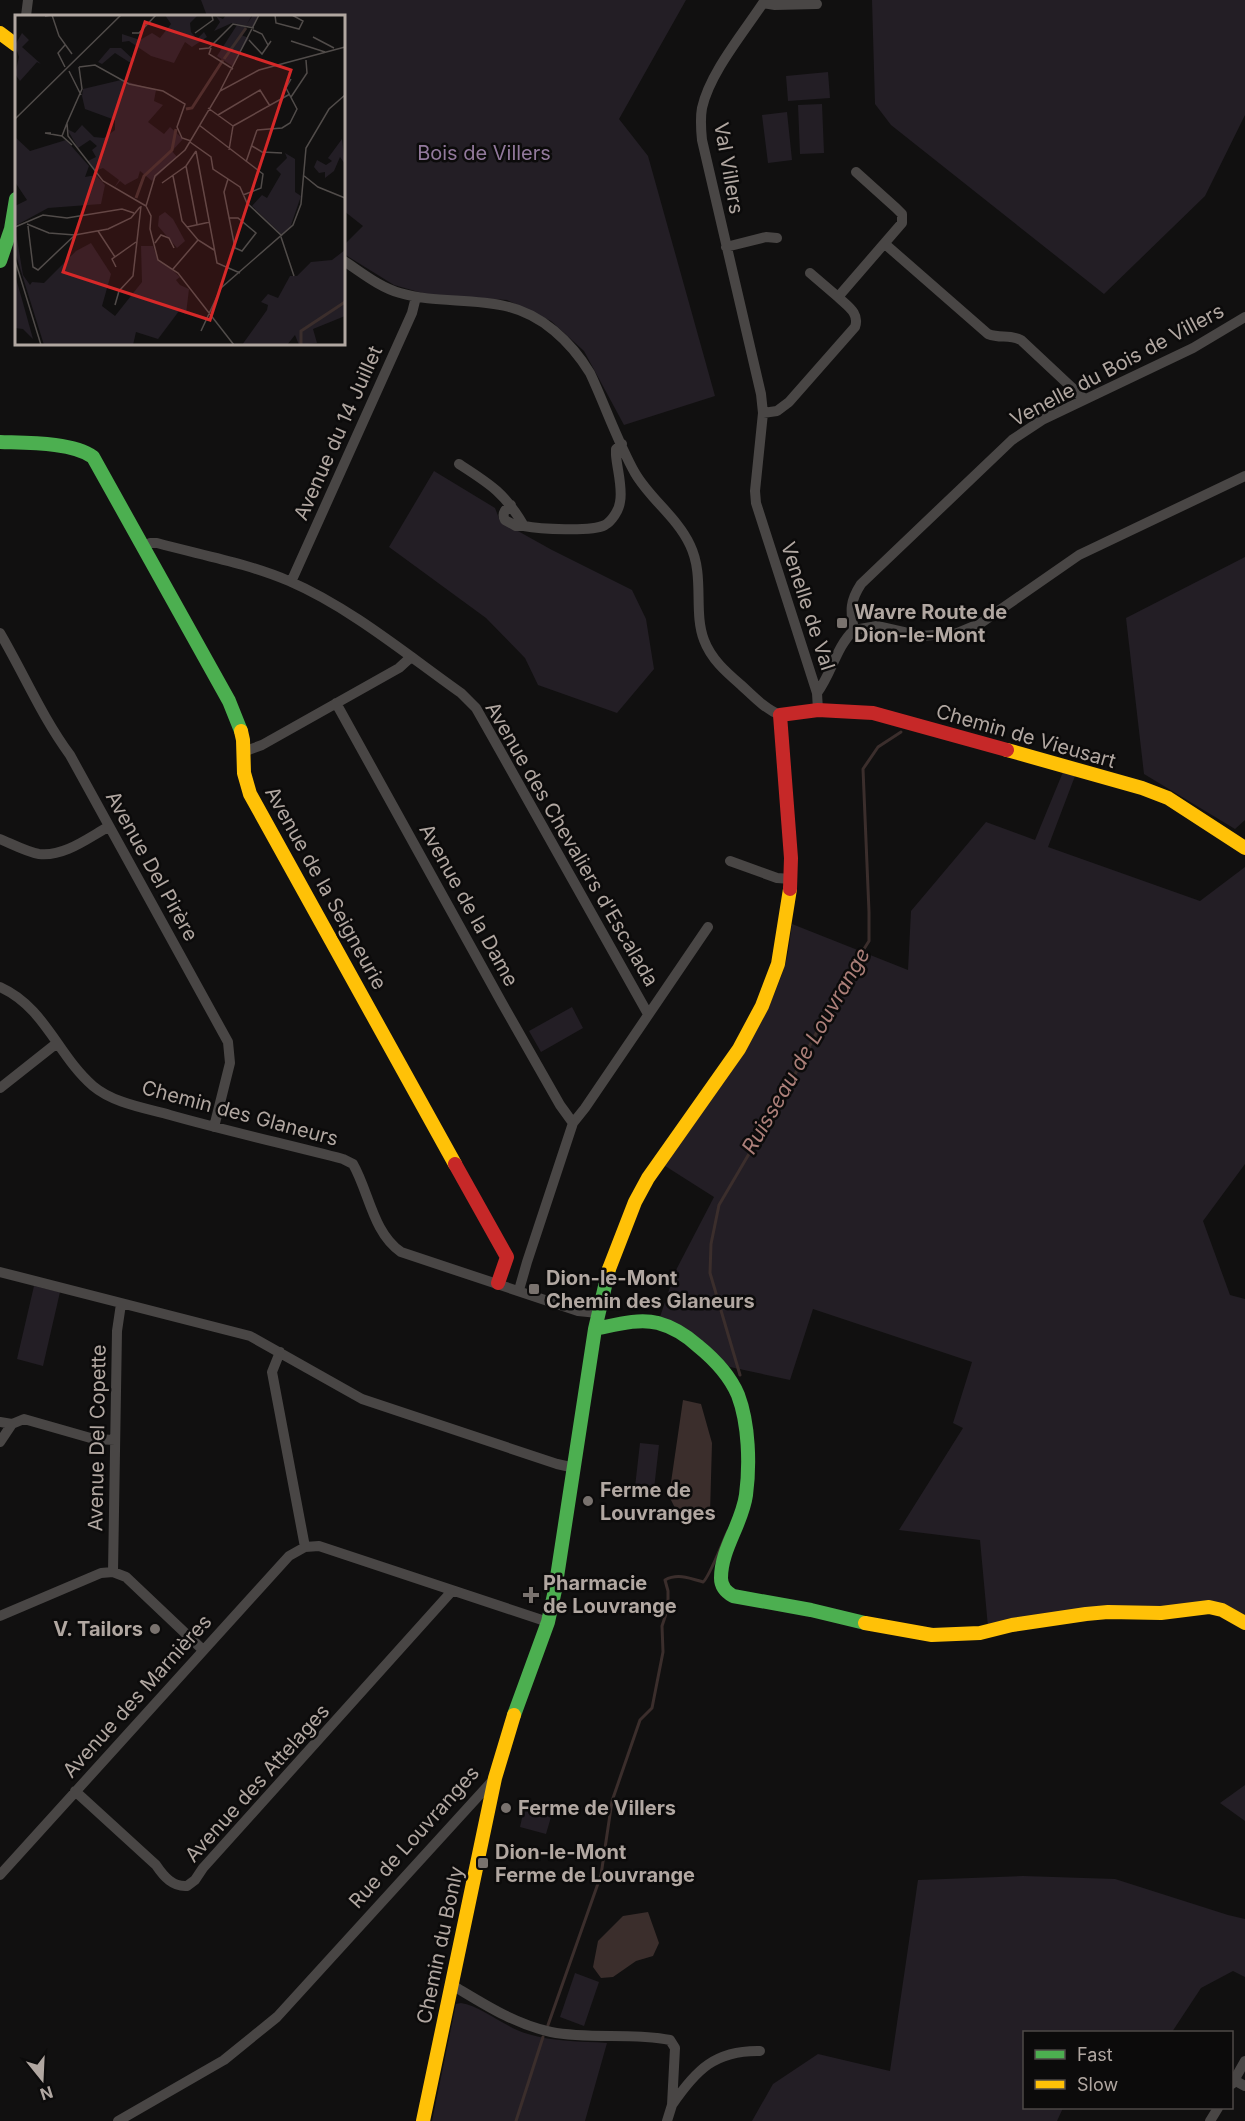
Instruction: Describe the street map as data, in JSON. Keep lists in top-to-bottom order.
{
  "streets": {
    "street": [
      "Val Villers",
      "Venelle du Bois de Villers",
      "Avenue du 14 Juillet",
      "Venelle de Val",
      "Chemin de Vieusart",
      "Avenue des Chevaliers d'Escalada",
      "Avenue Del Pirère",
      "Avenue de la Seigneurie",
      "Avenue de la Dame",
      "Chemin des Glaneurs",
      "Avenue Del Copette",
      "Avenue des Marnières",
      "Avenue des Attelages",
      "Rue de Louvranges",
      "Chemin du Bonly"
    ]
  },
  "crossings": [
    ["Val Villers", "Venelle de Val"],
    ["Avenue du 14 Juillet", "Avenue des Chevaliers d'Escalada"],
    ["Venelle de Val", "Chemin de Vieusart"],
    ["Chemin de Vieusart", "Rue de Louvranges"],
    ["Avenue des Chevaliers d'Escalada", "Avenue de la Seigneurie"],
    ["Avenue Del Pirère", "Chemin des Glaneurs"],
    ["Chemin des Glaneurs", "Rue de Louvranges"],
    ["Avenue des Marnières", "Avenue des Attelages"],
    ["Rue de Louvranges", "Chemin du Bonly"]
  ],
  "water": ["Ruisseau de Louvrange"],
  "parks": ["Bois de Villers"],
  "places": {
    "transit": ["Wavre Route de Dion-le-Mont", "Dion-le-Mont Chemin des Glaneurs", "Dion-le-Mont Ferme de Louvrange"],
    "other": ["Ferme de Louvranges", "V. Tailors", "Ferme de Villers"],
    "health": ["Pharmacie de Louvrange"]
  },
  "legend": ["Fast", "Slow"],
  "north": "bottom"
}
